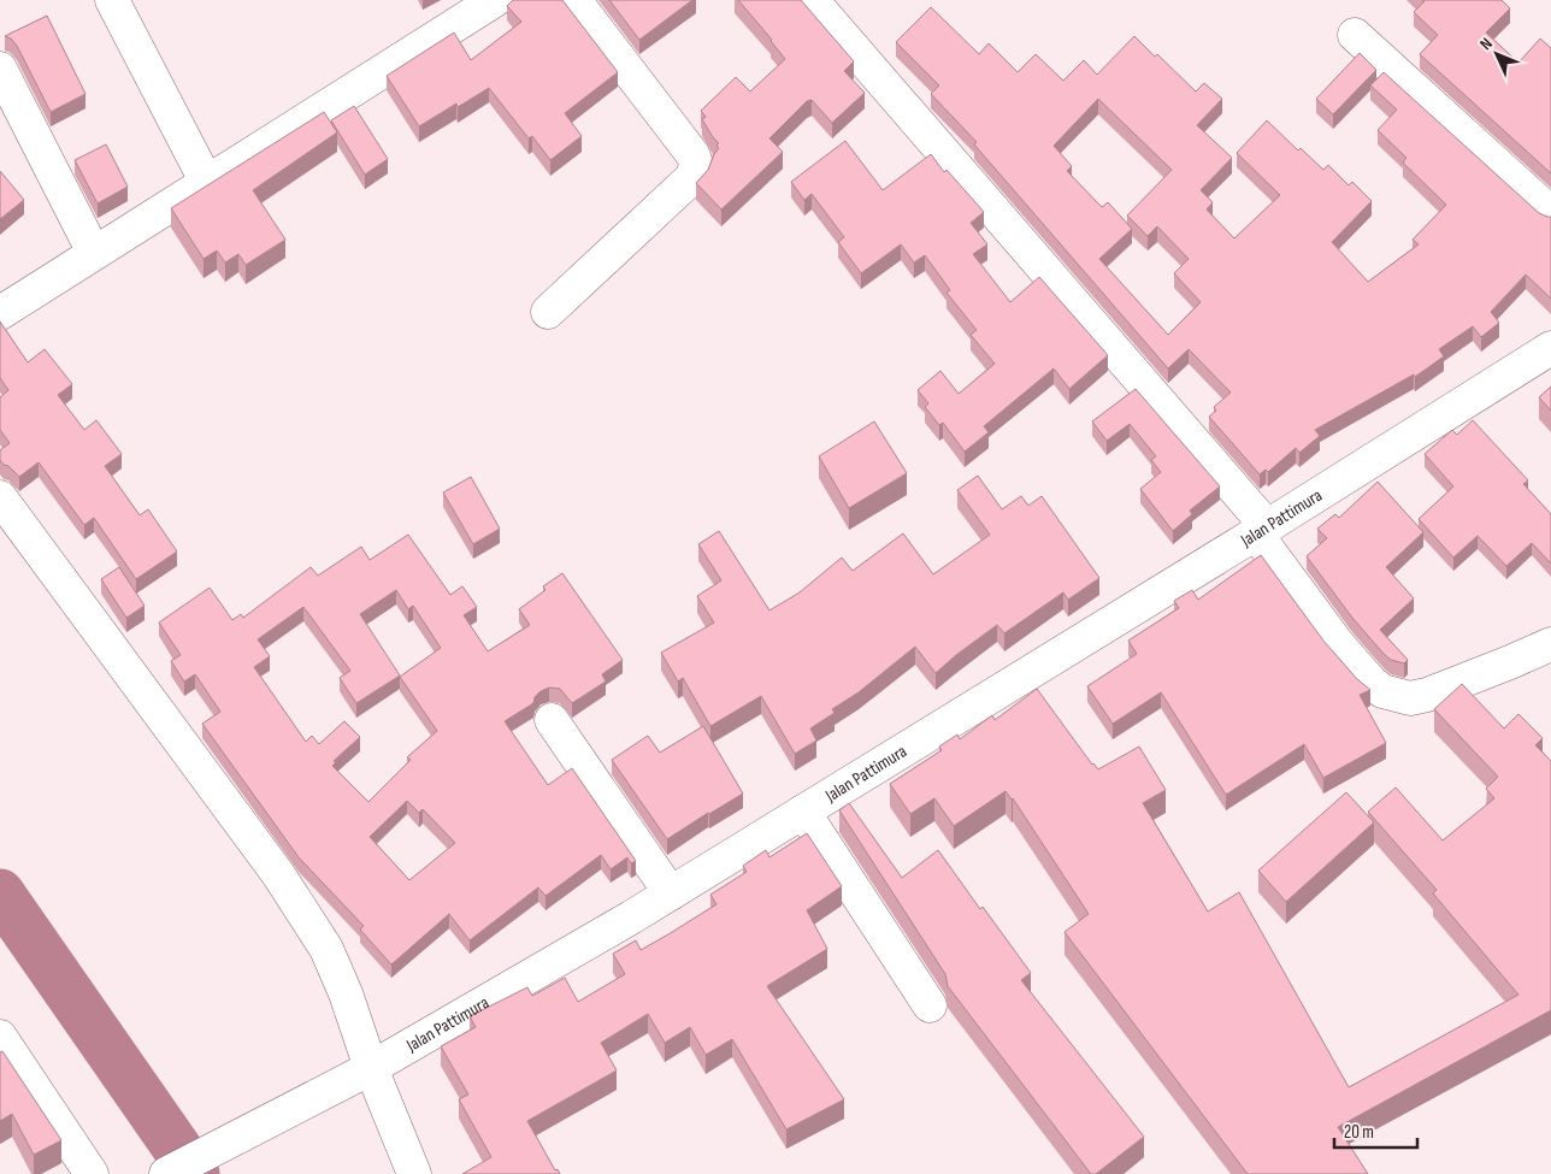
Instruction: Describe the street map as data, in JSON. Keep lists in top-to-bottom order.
{
  "streets": {
    "main road": ["Jalan Pattimura"]
  },
  "scale_bar": "20 m",
  "north": "top left"
}
